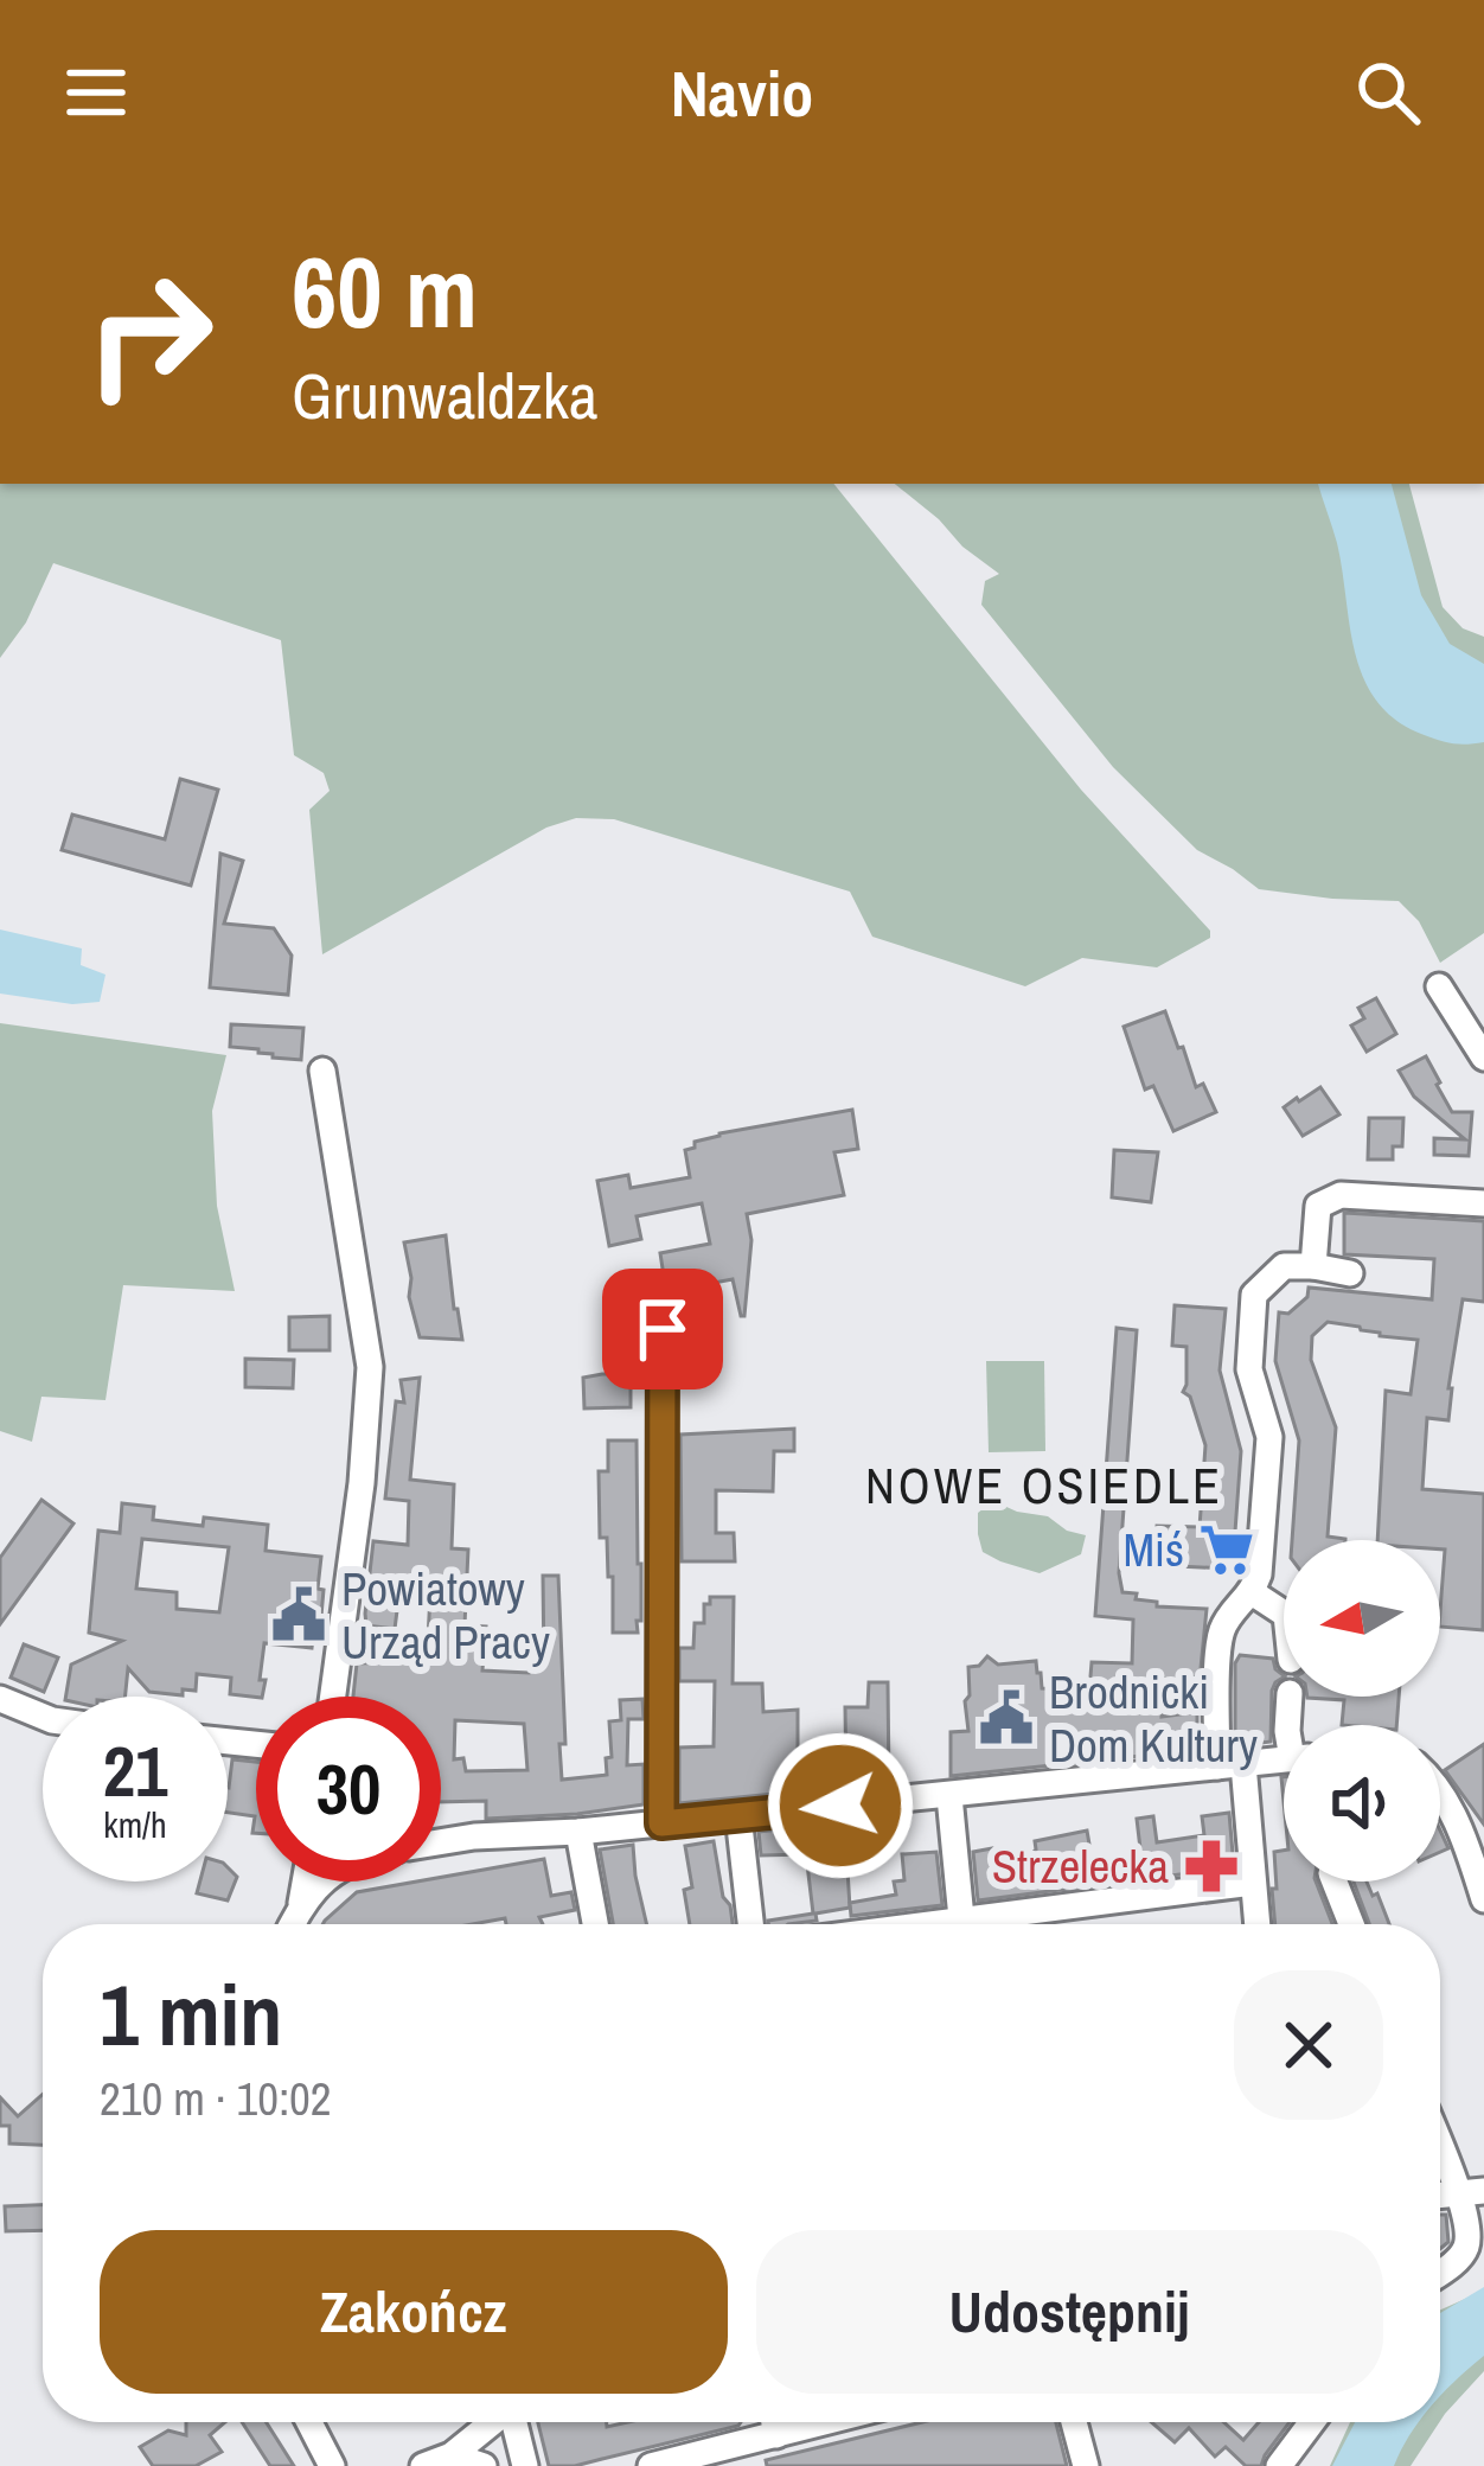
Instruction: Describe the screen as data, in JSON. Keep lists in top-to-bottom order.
{
  "districts": ["NOWE OSIEDLE"],
  "places": {
    "supermarket": ["Miś"],
    "public building": ["Powiatowy Urząd Pracy", "Brodnicki Dom Kultury"],
    "pharmacy": ["Strzelecka"]
  },
  "north": "left",
  "page": {
    "header": "Navio",
    "turn": ["60 m", "Grunwaldzka"],
    "speed": "21 km/h",
    "limit": "30",
    "heading": ["1 min", "210 m · 10:02"],
    "buttons": ["Zakończ", "Udostępnij"]
  }
}
